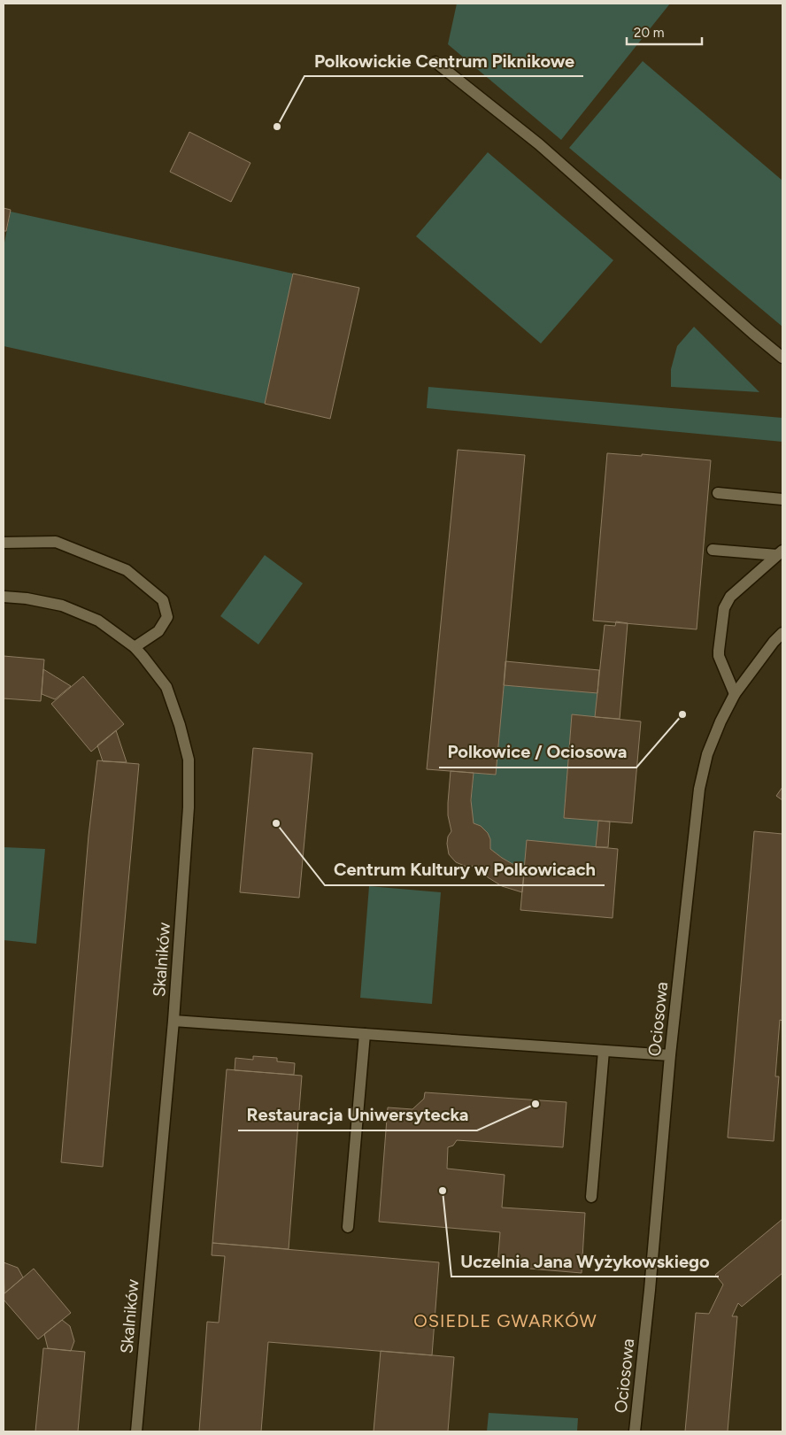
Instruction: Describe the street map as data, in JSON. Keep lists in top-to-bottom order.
{
  "streets": {
    "street": ["Skalników", "Ociosowa"]
  },
  "districts": ["OSIEDLE GWARKÓW"],
  "places": [
    "Polkowickie Centrum Piknikowe",
    "Polkowice / Ociosowa",
    "Centrum Kultury w Polkowicach",
    "Restauracja Uniwersytecka",
    "Uczelnia Jana Wyżykowskiego"
  ],
  "scale_bar": "20 m"
}
